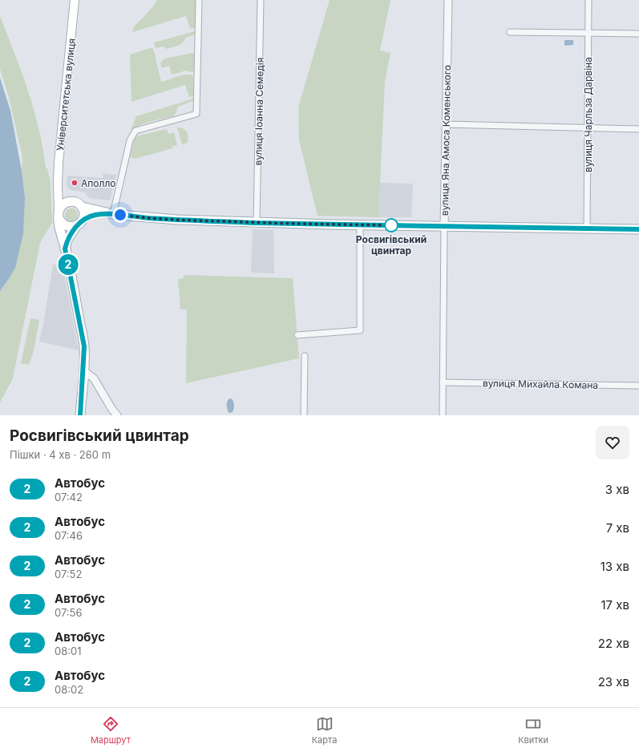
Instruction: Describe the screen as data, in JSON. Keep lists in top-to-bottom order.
{
  "streets": {
    "main road": ["Університетська вулиця"],
    "street": [
      "вулиця Іоанна Семедія",
      "вулиця Чарльза Дарвіна",
      "вулиця Яна Амоса Коменського",
      "вулиця Михайла Комана"
    ]
  },
  "crossings": [
    ["вулиця Яна Амоса Коменського", "вулиця Михайла Комана"]
  ],
  "places": ["Аполло", "Росвигівський цвинтар"],
  "lines": ["bus line 2"],
  "page": {
    "on_map": "2",
    "heading": ["Росвигівський цвинтар", "Пішки · 4 хв · 260 m"],
    "list": [
      {
        "mark": "2",
        "name": "Автобус",
        "note": "07:42",
        "value": "3 хв"
      },
      {
        "mark": "2",
        "name": "Автобус",
        "note": "07:46",
        "value": "7 хв"
      },
      {
        "mark": "2",
        "name": "Автобус",
        "note": "07:52",
        "value": "13 хв"
      },
      {
        "mark": "2",
        "name": "Автобус",
        "note": "07:56",
        "value": "17 хв"
      },
      {
        "mark": "2",
        "name": "Автобус",
        "note": "08:01",
        "value": "22 хв"
      },
      {
        "mark": "2",
        "name": "Автобус",
        "note": "08:02",
        "value": "23 хв"
      }
    ],
    "tabs": ["Маршрут", "Карта", "Квитки"]
  }
}
